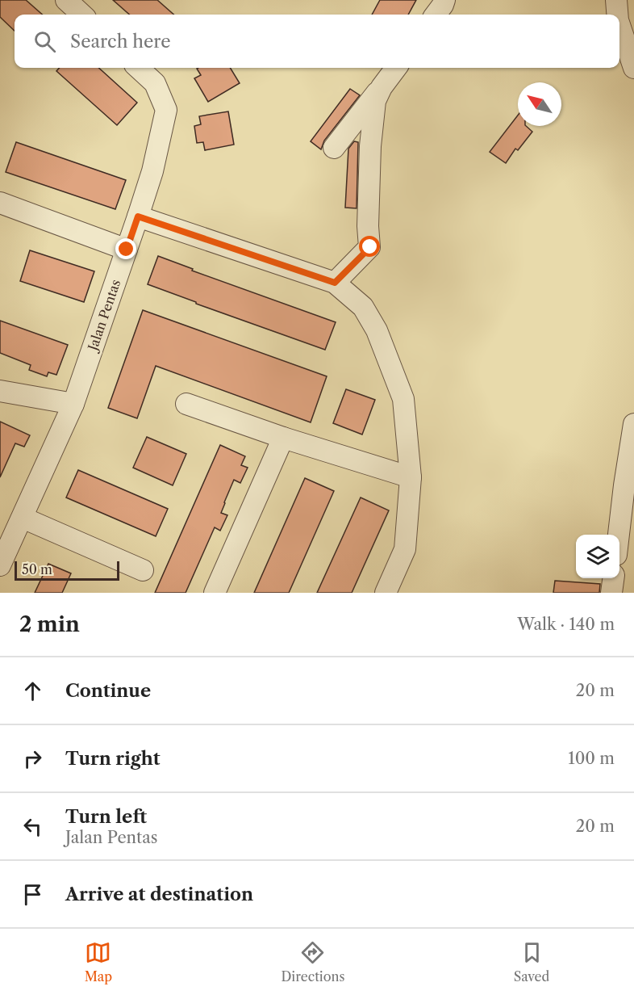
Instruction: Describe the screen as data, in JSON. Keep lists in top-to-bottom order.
{
  "streets": {
    "street": ["Jalan Pentas"]
  },
  "scale_bar": "50 m",
  "north": "top left",
  "page": {
    "search": "Search here",
    "scale": "50 m",
    "heading": ["2 min", "Walk · 140 m"],
    "list": [
      ["Continue", "20 m"],
      ["Turn right", "100 m"],
      ["Turn left", "Jalan Pentas", "20 m"],
      "Arrive at destination"
    ],
    "nav": ["Map", "Directions", "Saved"]
  }
}
